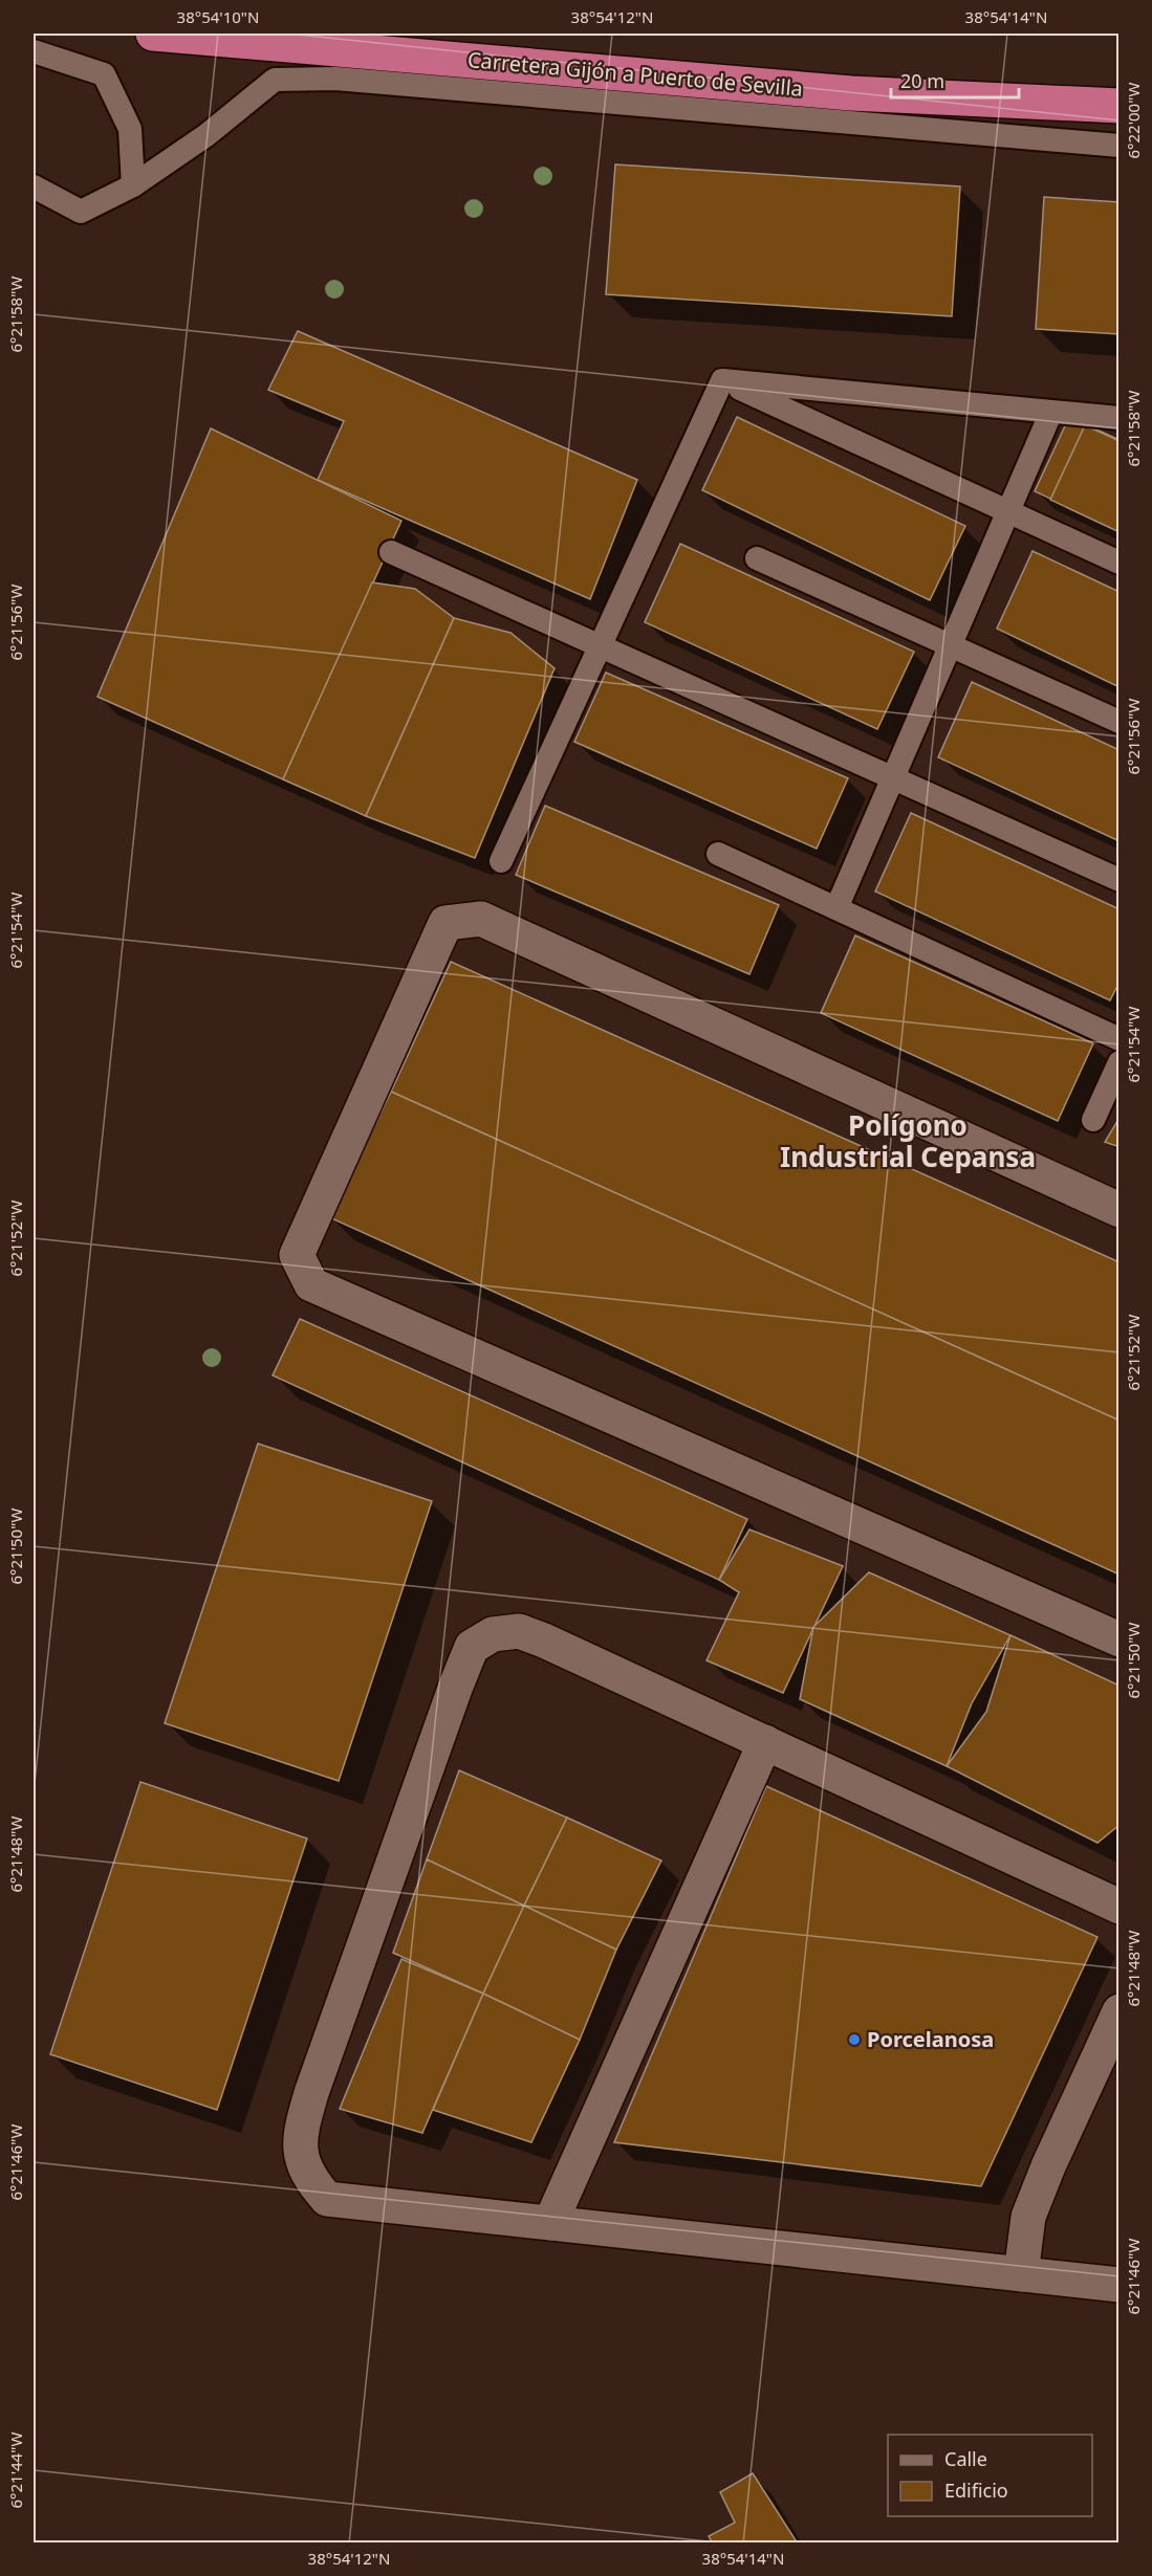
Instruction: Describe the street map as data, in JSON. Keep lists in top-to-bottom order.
{
  "streets": {
    "highway": ["Carretera Gijón a Puerto de Sevilla"]
  },
  "districts": ["Polígono Industrial Cepansa"],
  "places": ["Porcelanosa"],
  "legend": ["Calle", "Edificio"],
  "scale_bar": "20 m",
  "coordinates": [
    "38°54'10\"N",
    "38°54'12\"N",
    "38°54'14\"N",
    "6°22'00\"W",
    "6°21'58\"W",
    "6°21'56\"W",
    "6°21'54\"W",
    "6°21'52\"W",
    "6°21'50\"W",
    "6°21'48\"W",
    "6°21'46\"W",
    "6°21'44\"W"
  ]
}
